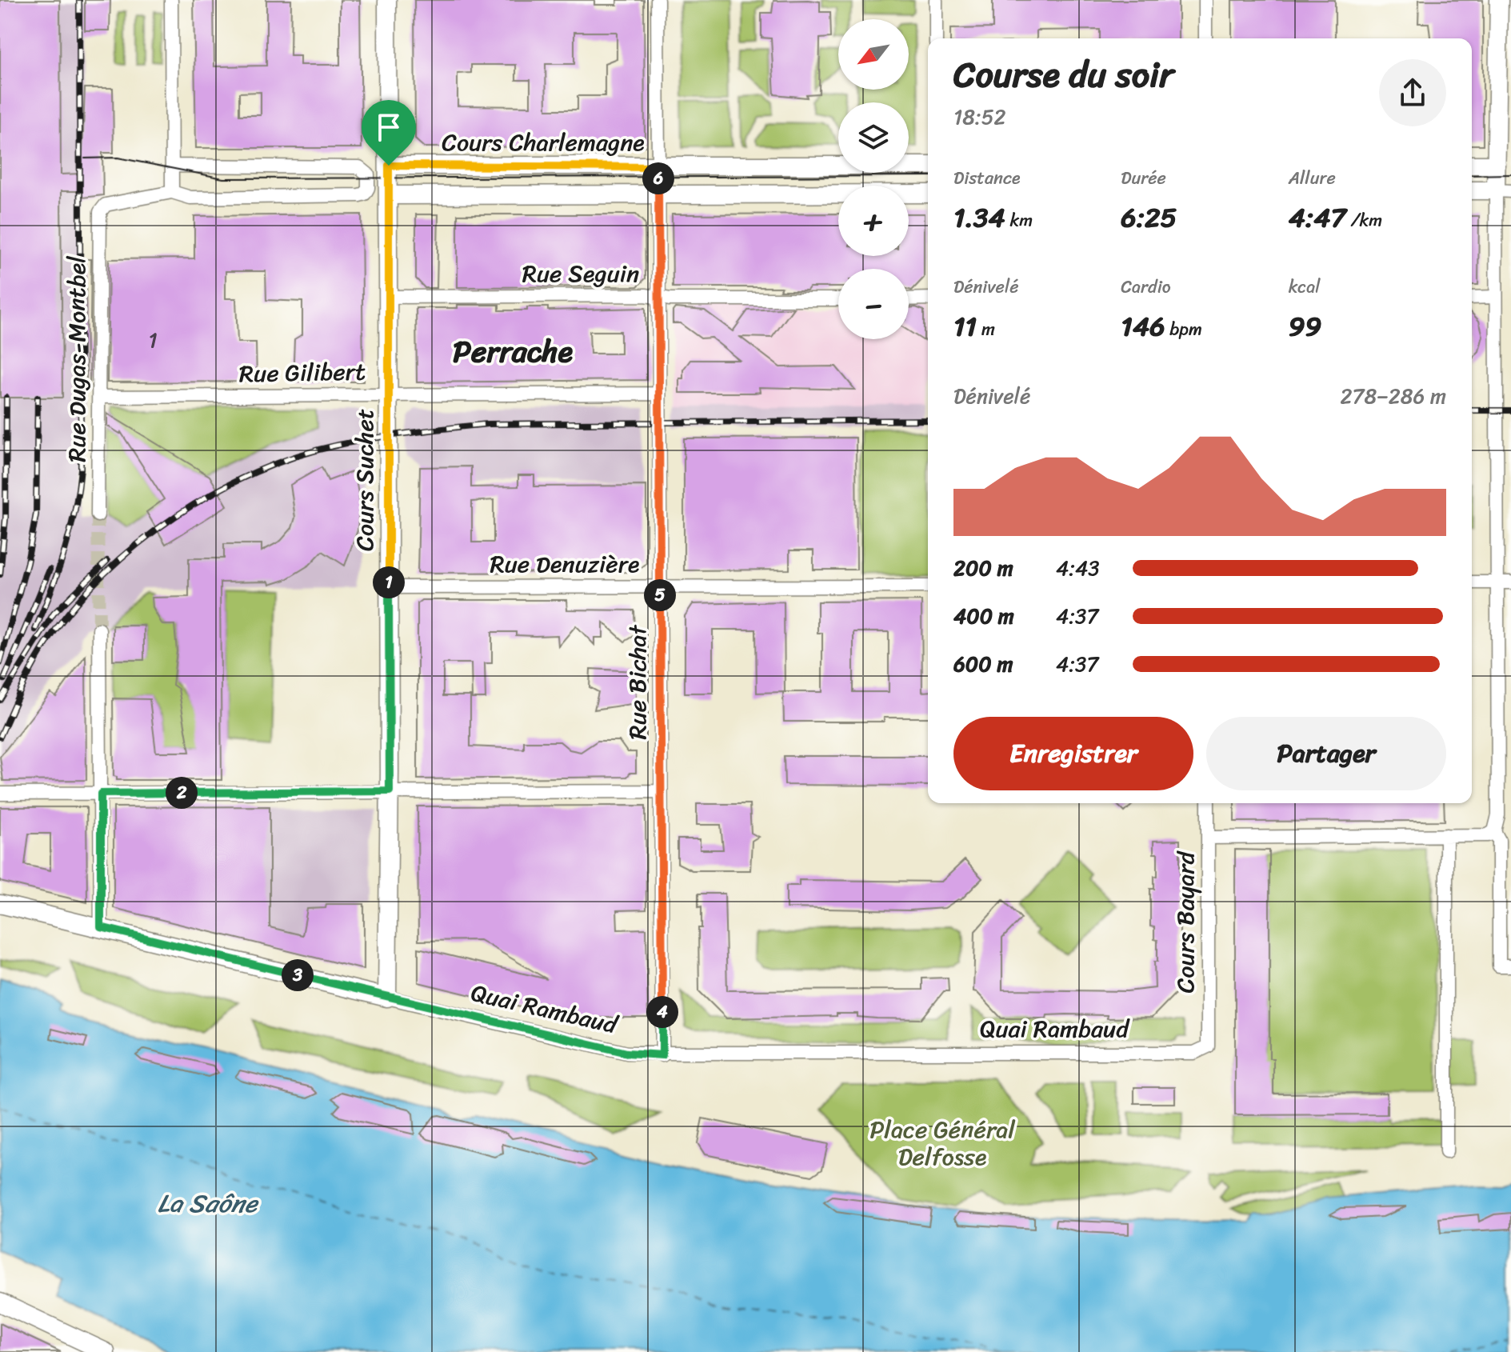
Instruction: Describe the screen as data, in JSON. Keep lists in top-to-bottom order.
{
  "streets": {
    "street": [
      "Cours Charlemagne",
      "Rue Seguin",
      "Rue Dugas-Montbel",
      "Rue Gilibert",
      "Cours Suchet",
      "Rue Denuzière",
      "Rue Bichat",
      "Cours Bayard",
      "Quai Rambaud"
    ]
  },
  "crossings": [
    ["Cours Charlemagne", "Cours Suchet"],
    ["Cours Charlemagne", "Rue Bichat"],
    ["Rue Seguin", "Cours Suchet"],
    ["Rue Seguin", "Rue Bichat"],
    ["Rue Dugas-Montbel", "Rue Gilibert"],
    ["Rue Gilibert", "Cours Suchet"],
    ["Rue Gilibert", "Rue Bichat"],
    ["Cours Suchet", "Rue Denuzière"],
    ["Cours Suchet", "Quai Rambaud"],
    ["Rue Denuzière", "Rue Bichat"],
    ["Rue Bichat", "Quai Rambaud"],
    ["Cours Bayard", "Quai Rambaud"]
  ],
  "districts": ["Perrache"],
  "water": ["La Saône"],
  "parks": ["Place Général Delfosse"],
  "house_numbers": ["1"],
  "north": "bottom left",
  "page": {
    "map_buttons": ["+", "−"],
    "heading": ["Course du soir", "18:52"],
    "stats": [
      ["Distance", "1.34 km"],
      ["Durée", "6:25"],
      ["Allure", "4:47 /km"],
      ["Dénivelé", "11 m"],
      ["Cardio", "146 bpm"],
      ["kcal", "99"]
    ],
    "pins": [
      "6",
      "1",
      "5",
      "2",
      "3",
      "4"
    ],
    "chart": ["Dénivelé", "278–286 m"],
    "list": [
      {
        "name": "200 m",
        "note": "4:43"
      },
      {
        "name": "400 m",
        "note": "4:37"
      },
      {
        "name": "600 m",
        "note": "4:37"
      }
    ],
    "buttons": ["Enregistrer", "Partager"]
  }
}
